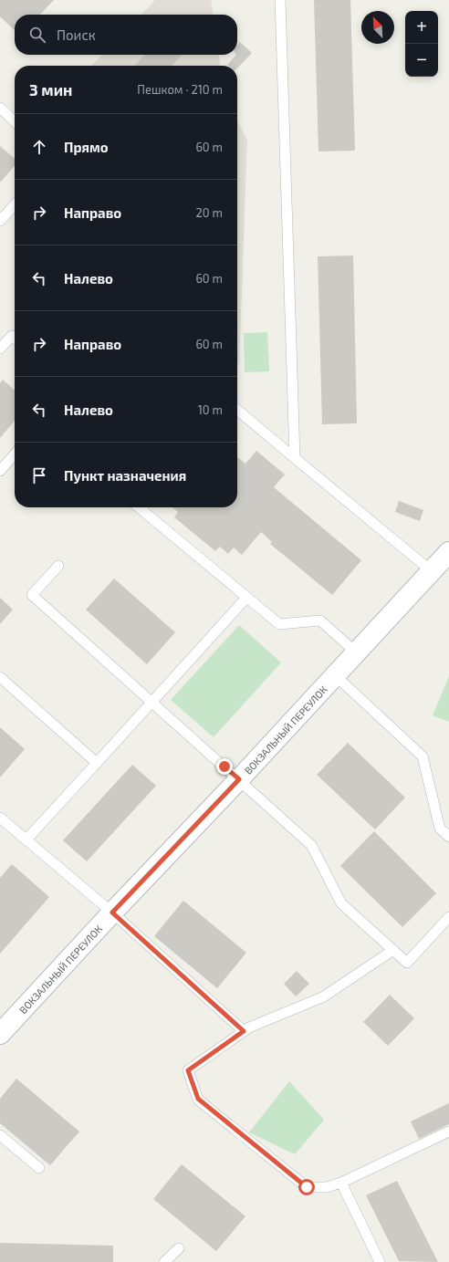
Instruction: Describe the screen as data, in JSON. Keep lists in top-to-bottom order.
{
  "streets": {
    "street": ["ВОКЗАЛЬНЫЙ ПЕРЕУЛОК"]
  },
  "north": "top left",
  "page": {
    "map_buttons": ["+", "−"],
    "search": "Поиск",
    "heading": ["3 мин", "Пешком · 210 m"],
    "list": [
      ["Прямо", "60 m"],
      ["Направо", "20 m"],
      ["Налево", "60 m"],
      ["Направо", "60 m"],
      ["Налево", "10 m"],
      "Пункт назначения"
    ]
  }
}
